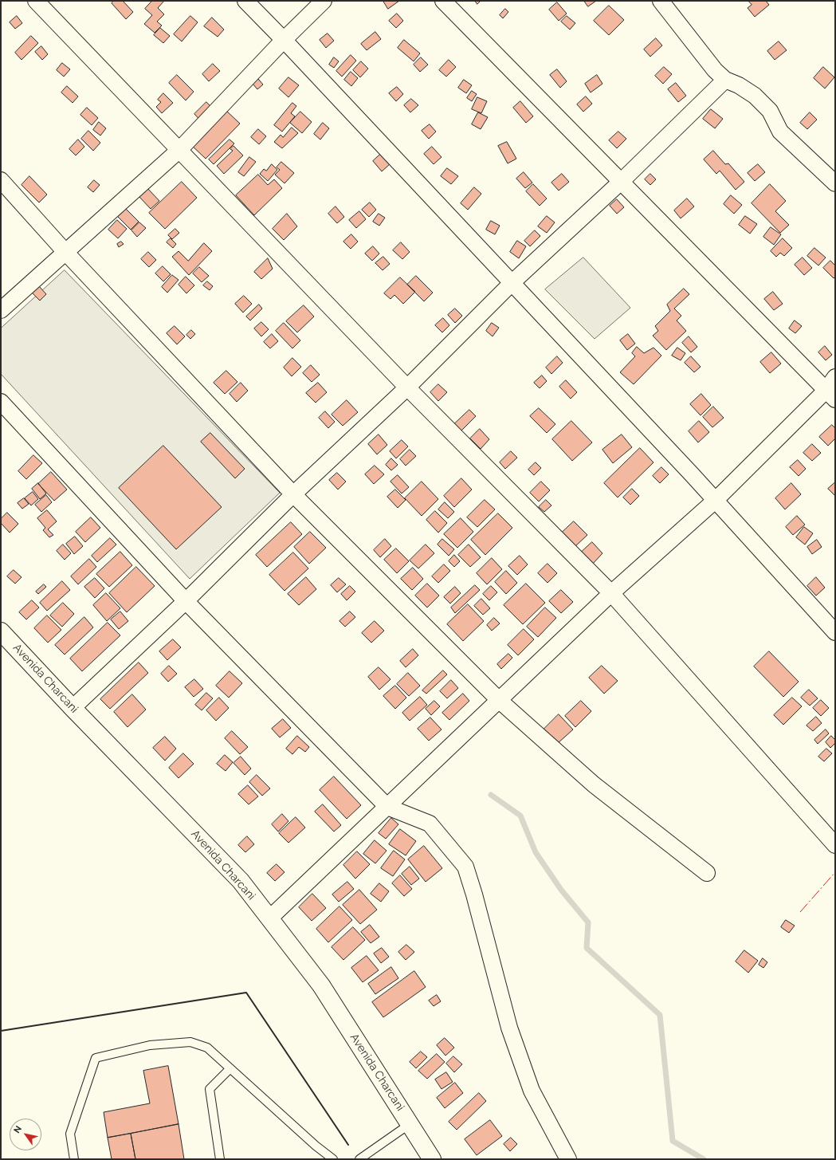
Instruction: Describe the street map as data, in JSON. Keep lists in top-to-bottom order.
{
  "streets": {
    "main road": ["Avenida Charcani"]
  },
  "north": "top left"
}
